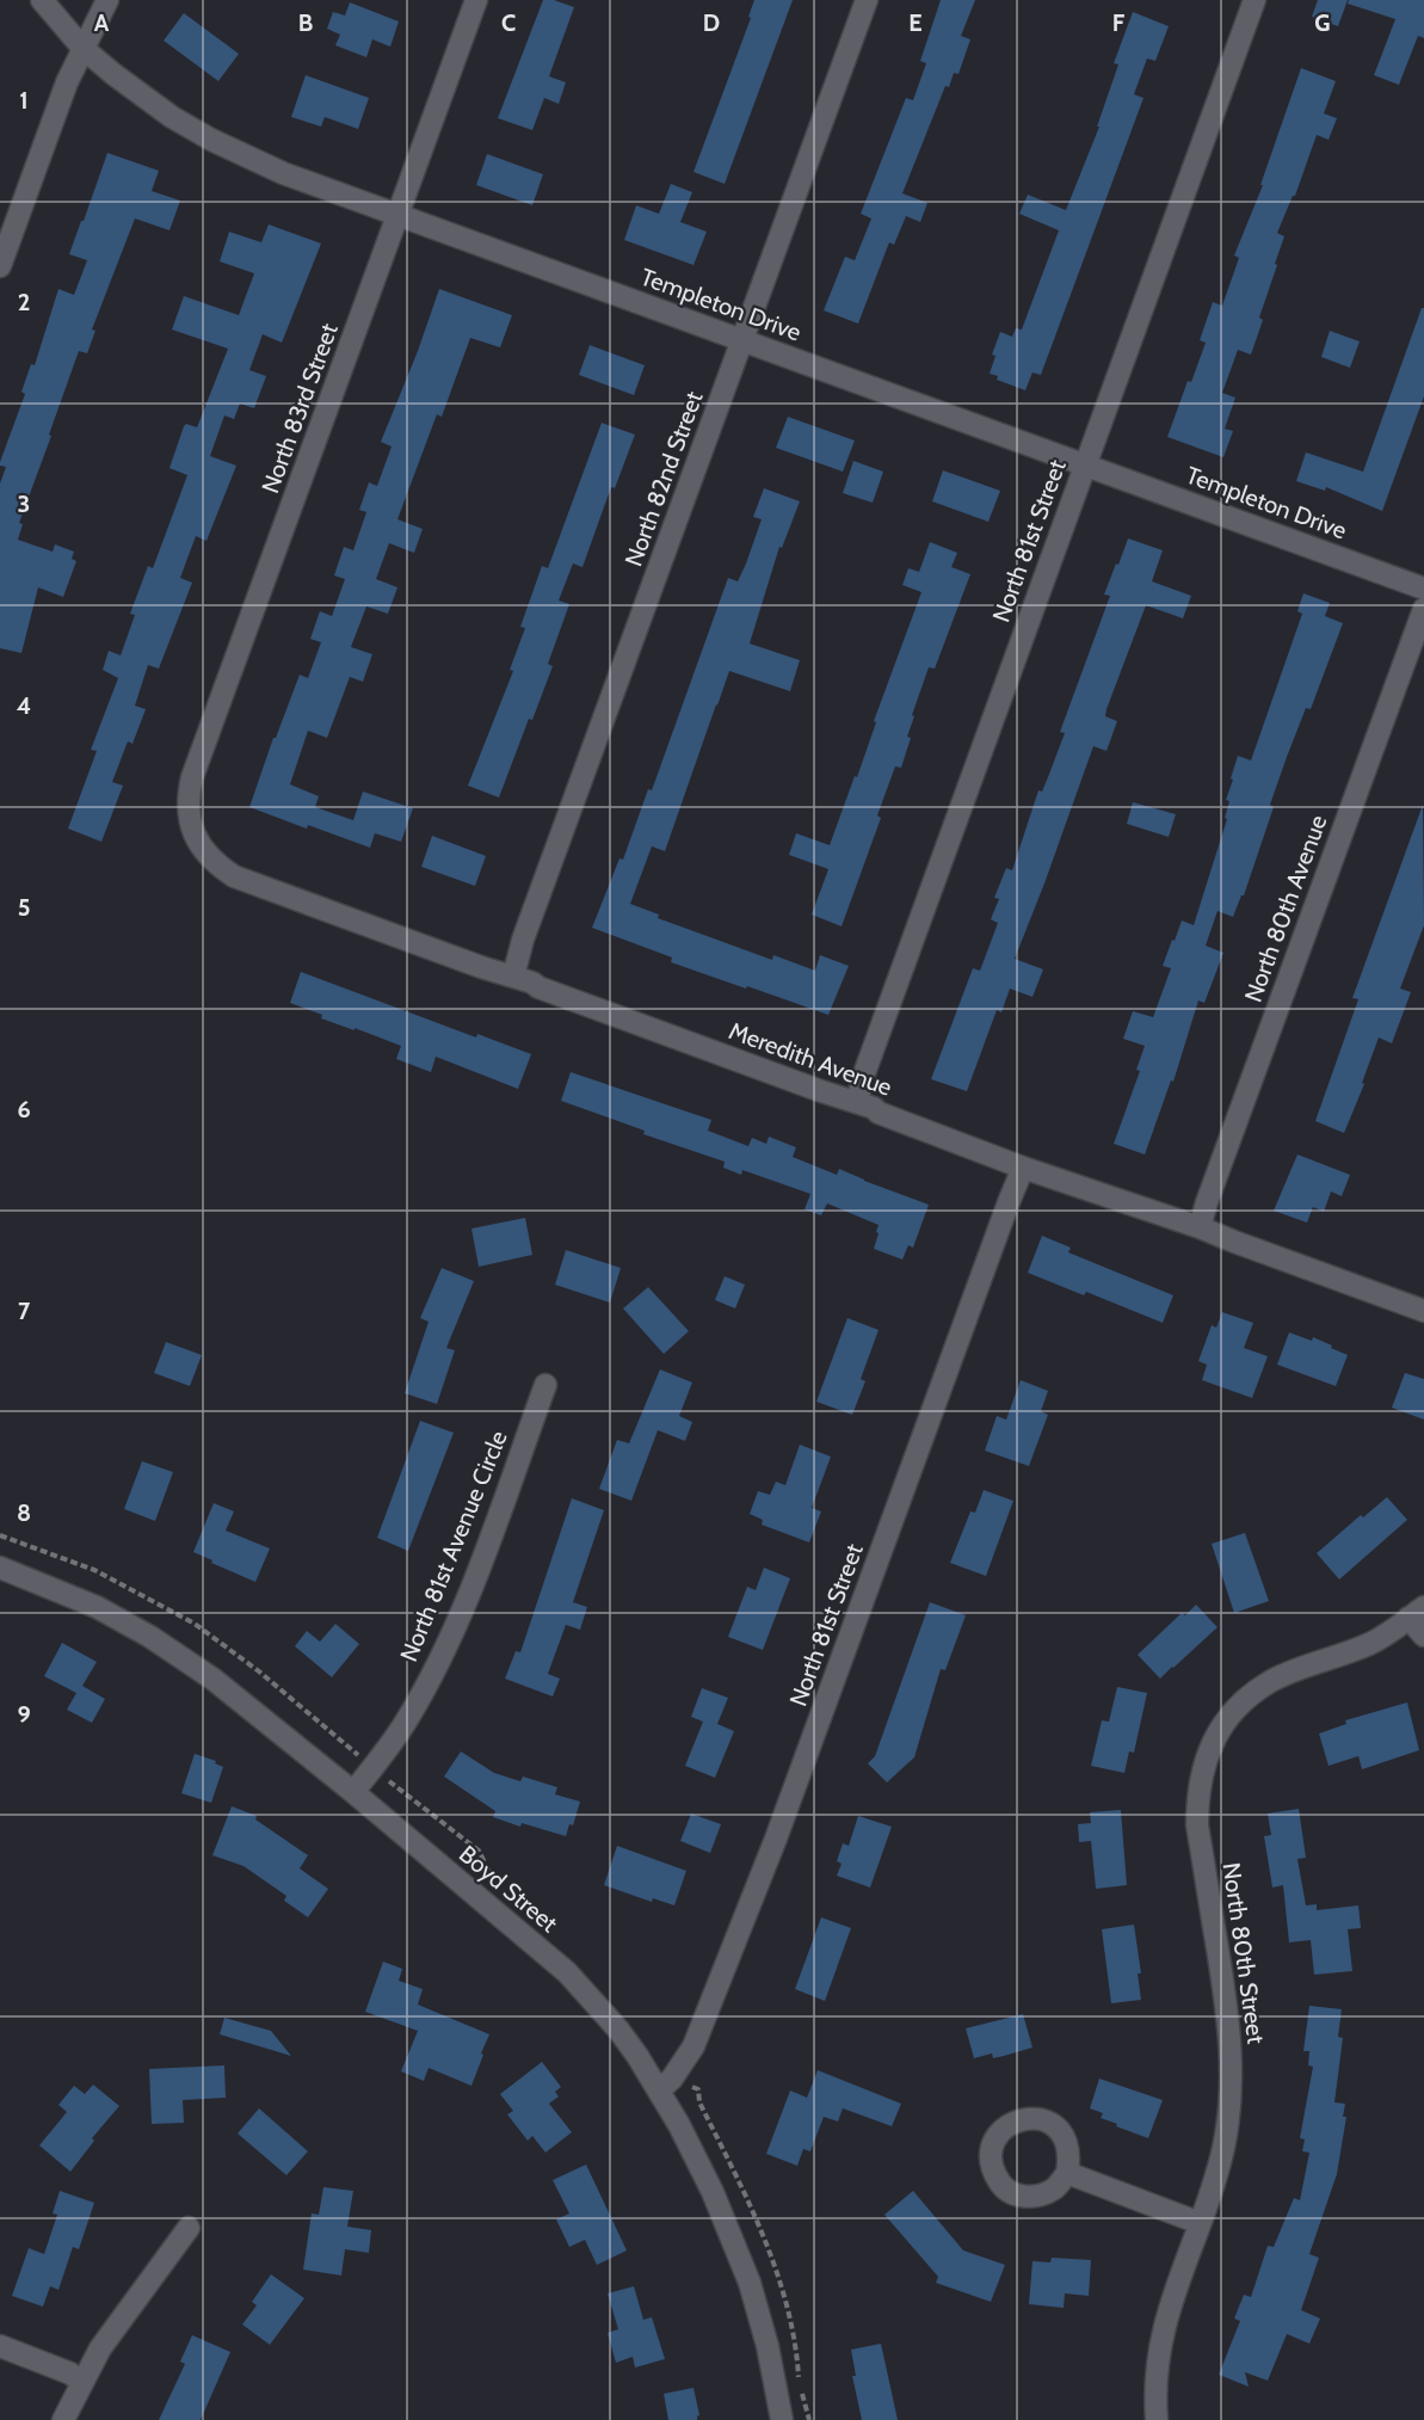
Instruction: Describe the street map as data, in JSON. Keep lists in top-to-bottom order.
{
  "streets": {
    "street": [
      "Templeton Drive",
      "North 83rd Street",
      "North 82nd Street",
      "North 81st Street",
      "North 80th Avenue",
      "Meredith Avenue",
      "North 81st Avenue Circle",
      "Boyd Street",
      "North 80th Street"
    ]
  },
  "crossings": [
    ["Templeton Drive", "North 83rd Street"],
    ["Templeton Drive", "North 82nd Street"],
    ["Templeton Drive", "North 81st Street"],
    ["North 83rd Street", "Meredith Avenue"],
    ["North 82nd Street", "Meredith Avenue"],
    ["North 81st Street", "Meredith Avenue"],
    ["North 81st Street", "Boyd Street"],
    ["North 80th Avenue", "Meredith Avenue"],
    ["North 81st Avenue Circle", "Boyd Street"]
  ],
  "grid": {
    "columns": [
      "A",
      "B",
      "C",
      "D",
      "E",
      "F",
      "G"
    ],
    "rows": [
      "1",
      "2",
      "3",
      "4",
      "5",
      "6",
      "7",
      "8",
      "9"
    ]
  }
}
